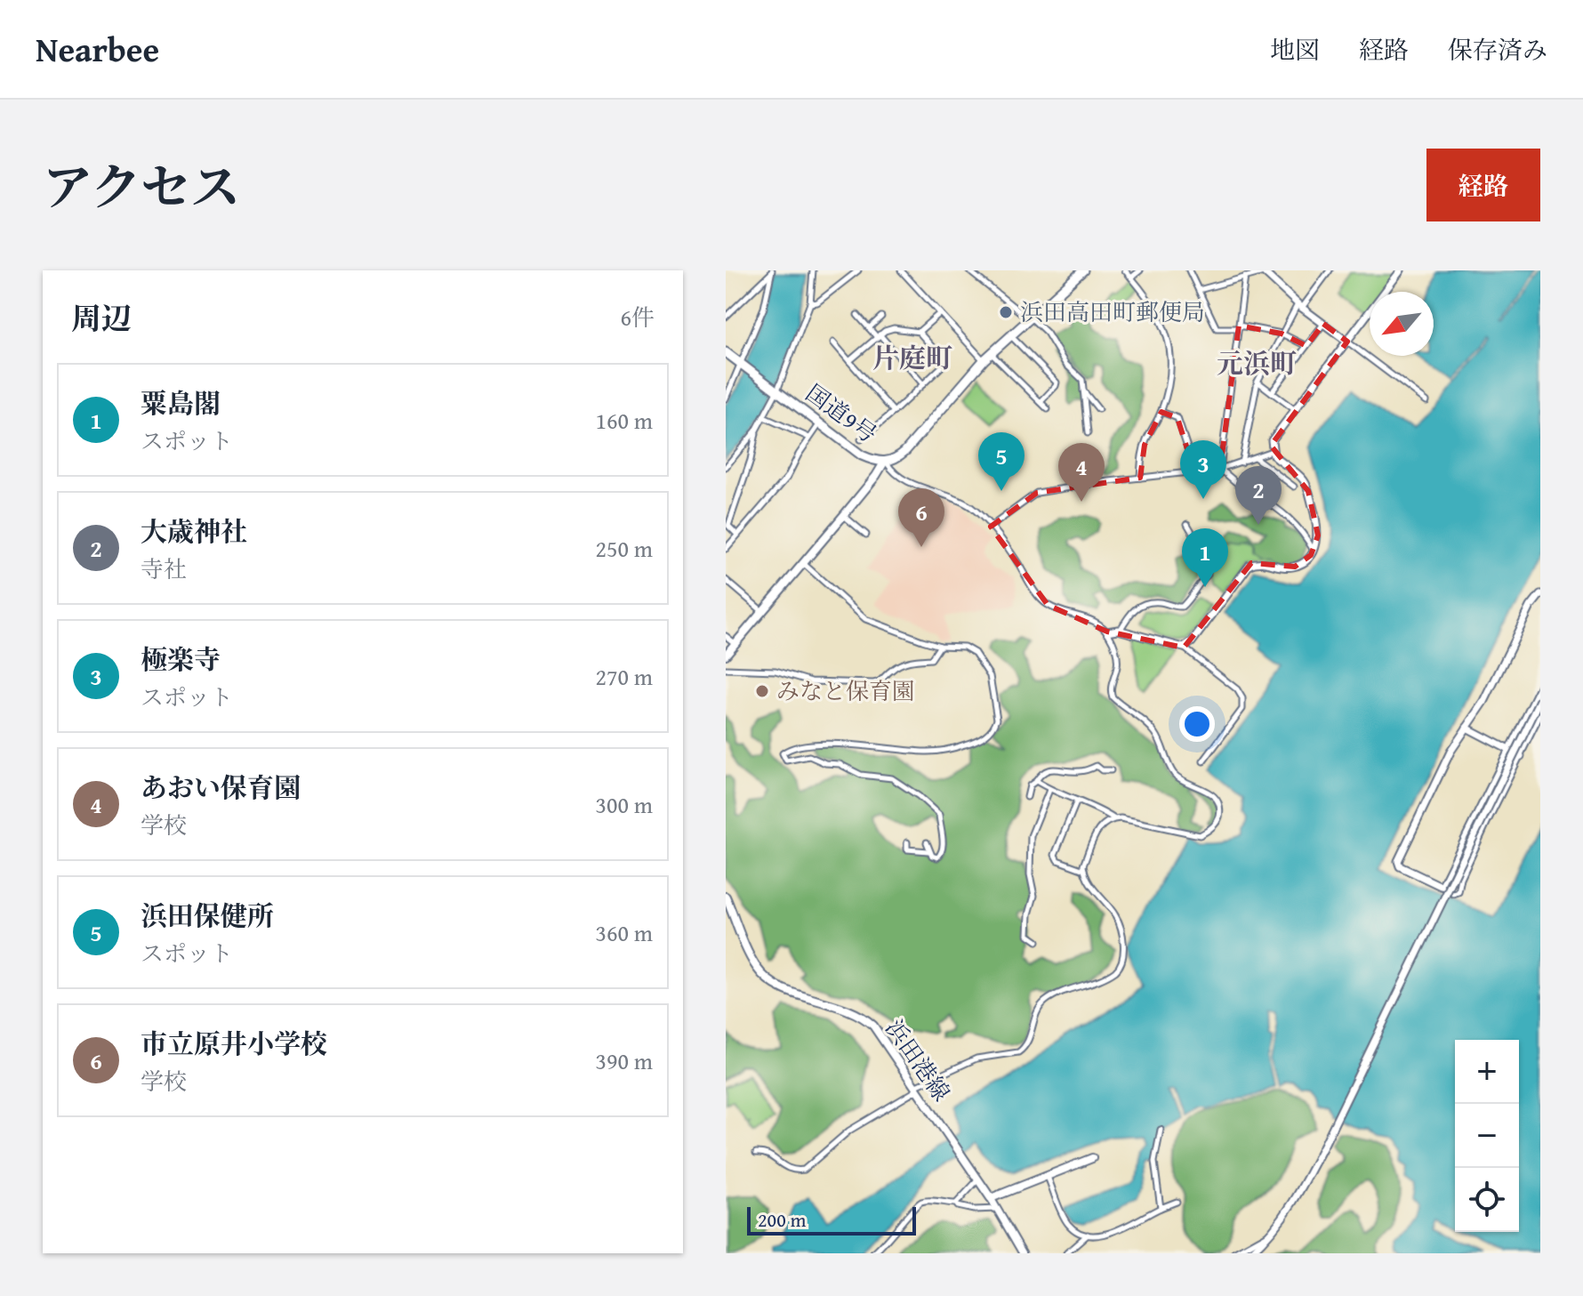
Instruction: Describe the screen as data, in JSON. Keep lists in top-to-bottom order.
{
  "streets": {
    "highway": ["国道9号"],
    "main road": ["浜田港線"]
  },
  "districts": ["片庭町", "元浜町"],
  "places": ["浜田高田町郵便局", "みなと保育園"],
  "scale_bar": "200 m",
  "north": "bottom left",
  "page": {
    "header": "Nearbee",
    "nav": ["地図", "経路", "保存済み"],
    "title": "アクセス",
    "buttons": "経路",
    "heading": ["周辺", "6件"],
    "list": [
      {
        "mark": "1",
        "name": "粟島閣",
        "note": "スポット",
        "value": "160 m"
      },
      {
        "mark": "2",
        "name": "大歳神社",
        "note": "寺社",
        "value": "250 m"
      },
      {
        "mark": "3",
        "name": "極楽寺",
        "note": "スポット",
        "value": "270 m"
      },
      {
        "mark": "4",
        "name": "あおい保育園",
        "note": "学校",
        "value": "300 m"
      },
      {
        "mark": "5",
        "name": "浜田保健所",
        "note": "スポット",
        "value": "360 m"
      },
      {
        "mark": "6",
        "name": "市立原井小学校",
        "note": "学校",
        "value": "390 m"
      }
    ],
    "pins": [
      "5",
      "3",
      "4",
      "2",
      "6",
      "1"
    ],
    "map_buttons": ["+", "−"],
    "scale": "200 m"
  }
}
